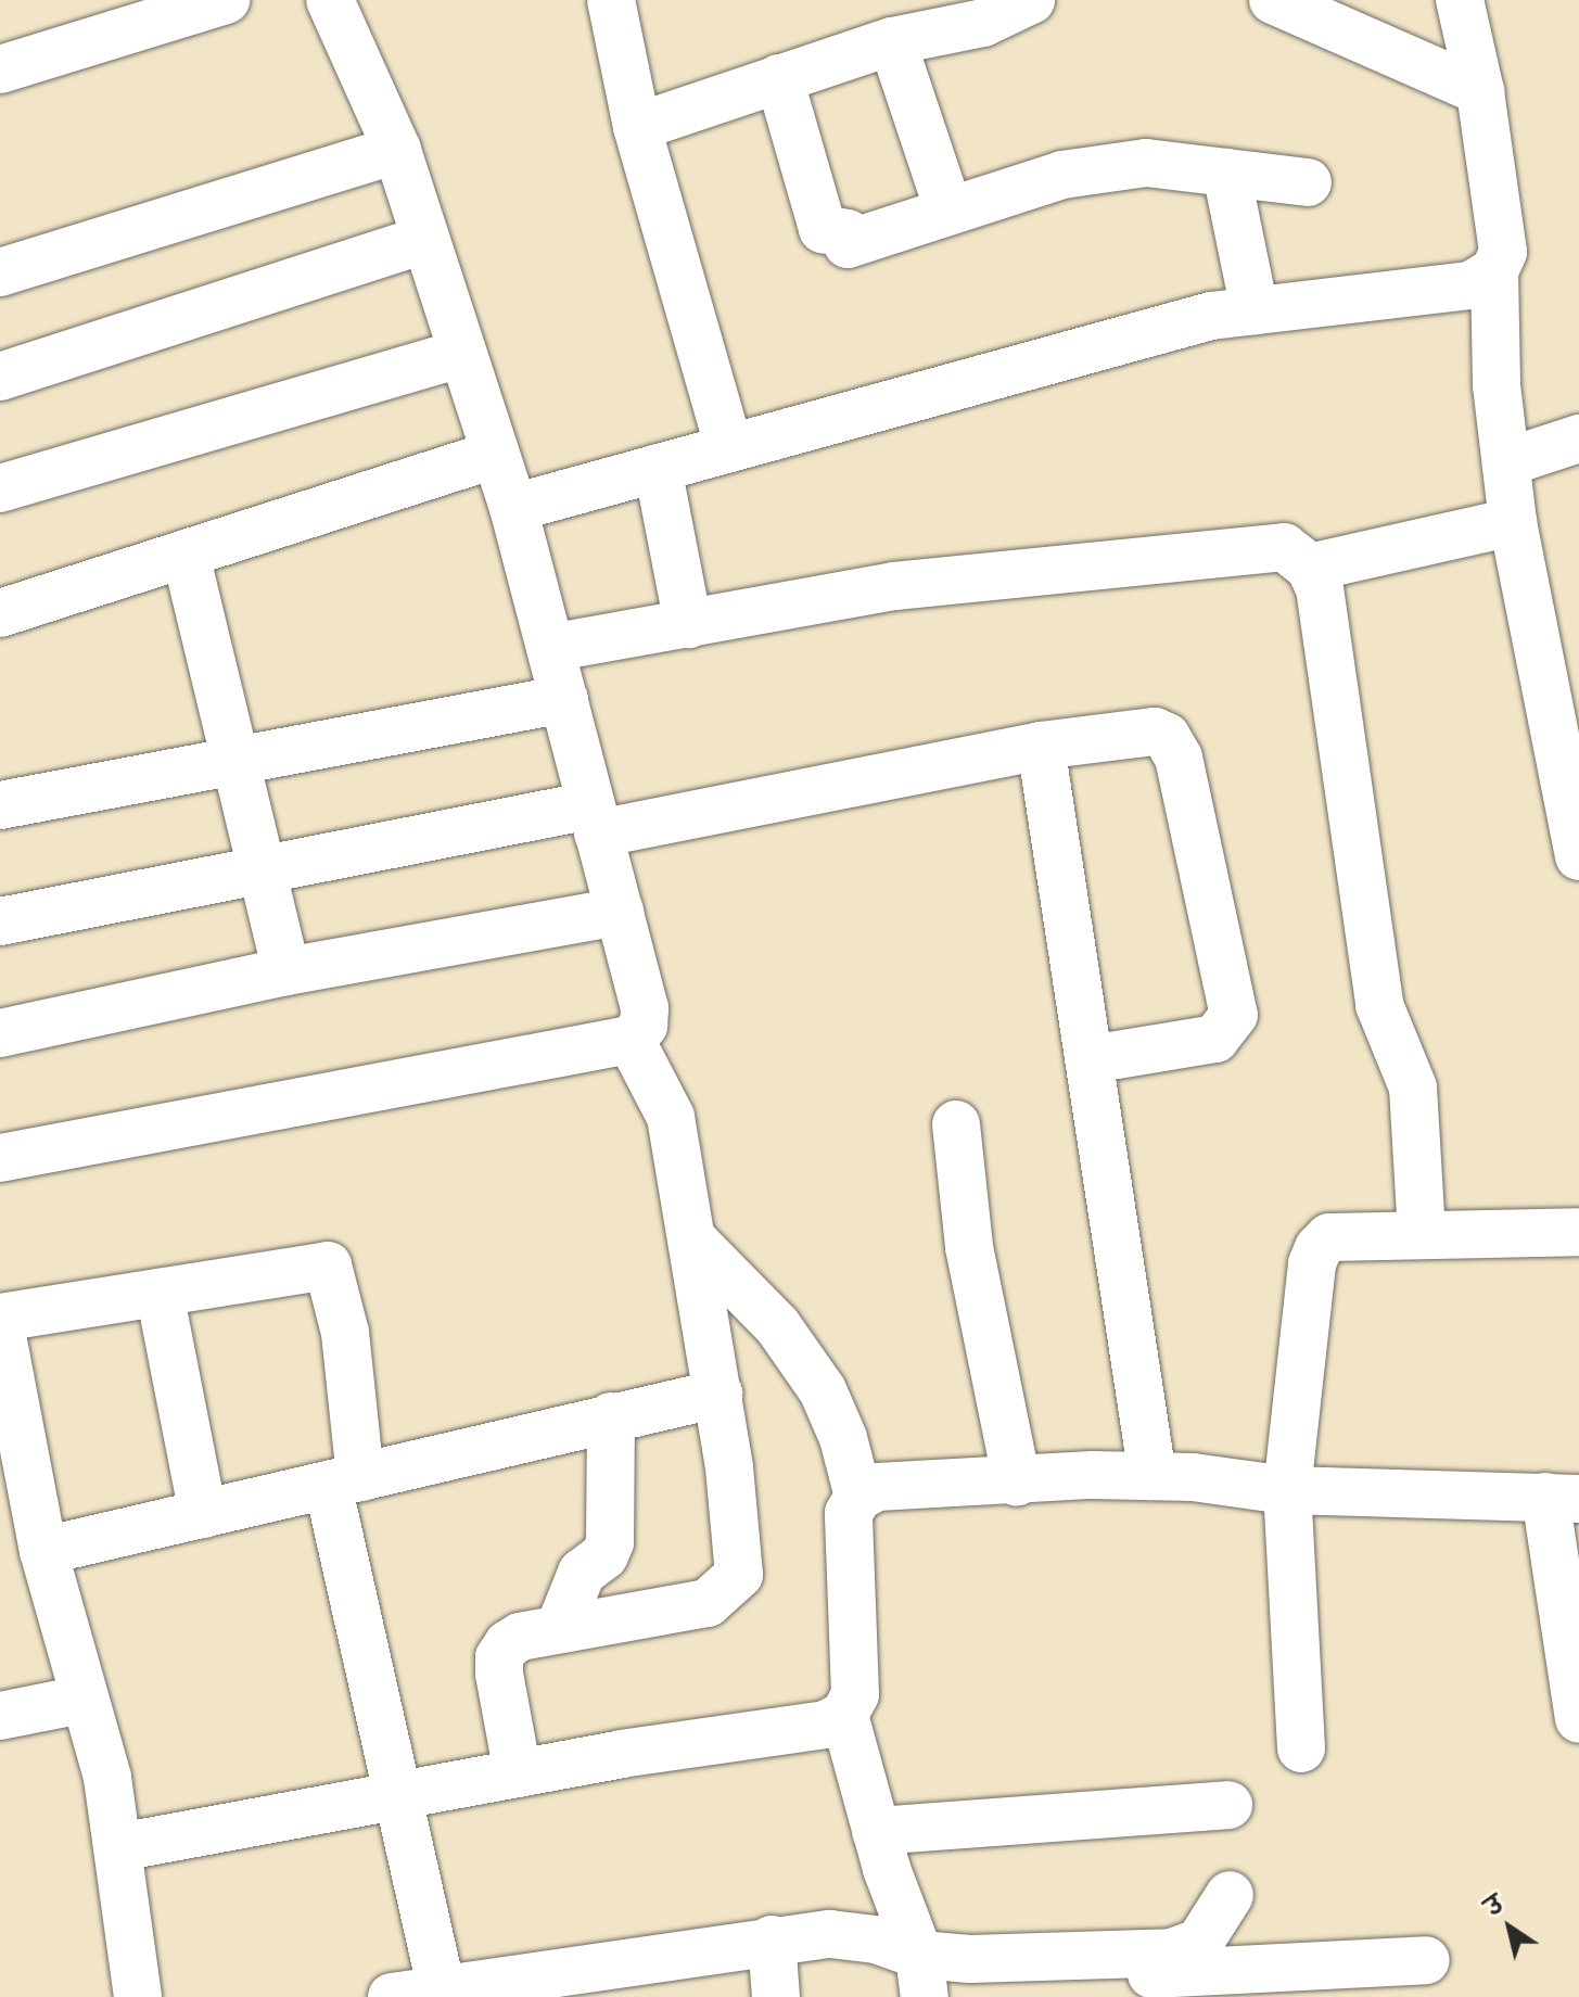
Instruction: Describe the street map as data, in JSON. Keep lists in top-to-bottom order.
{
  "north": "top left"
}
